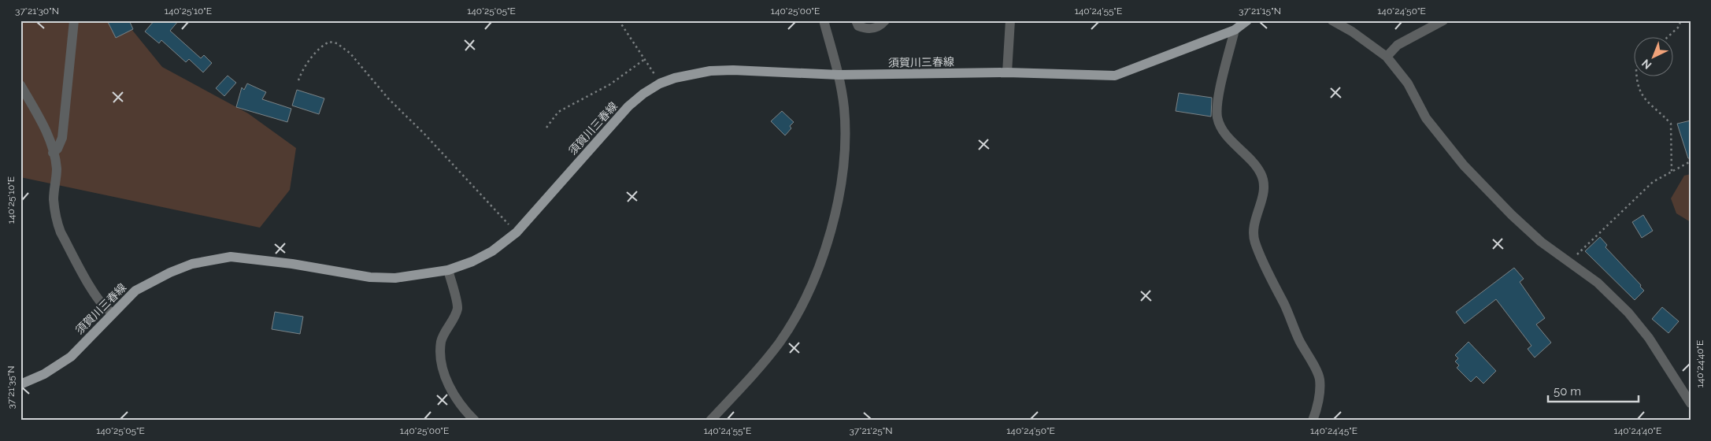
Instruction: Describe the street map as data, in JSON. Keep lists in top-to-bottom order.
{
  "streets": {
    "main road": ["須賀川三春線"]
  },
  "scale_bar": "50 m",
  "north": "bottom left",
  "coordinates": [
    "37°21'30\"N",
    "140°25'10\"E",
    "140°25'05\"E",
    "140°25'00\"E",
    "140°24'55\"E",
    "37°21'15\"N",
    "140°24'50\"E",
    "140°24'40\"E",
    "37°21'35\"N",
    "37°21'25\"N",
    "140°24'45\"E"
  ]
}
